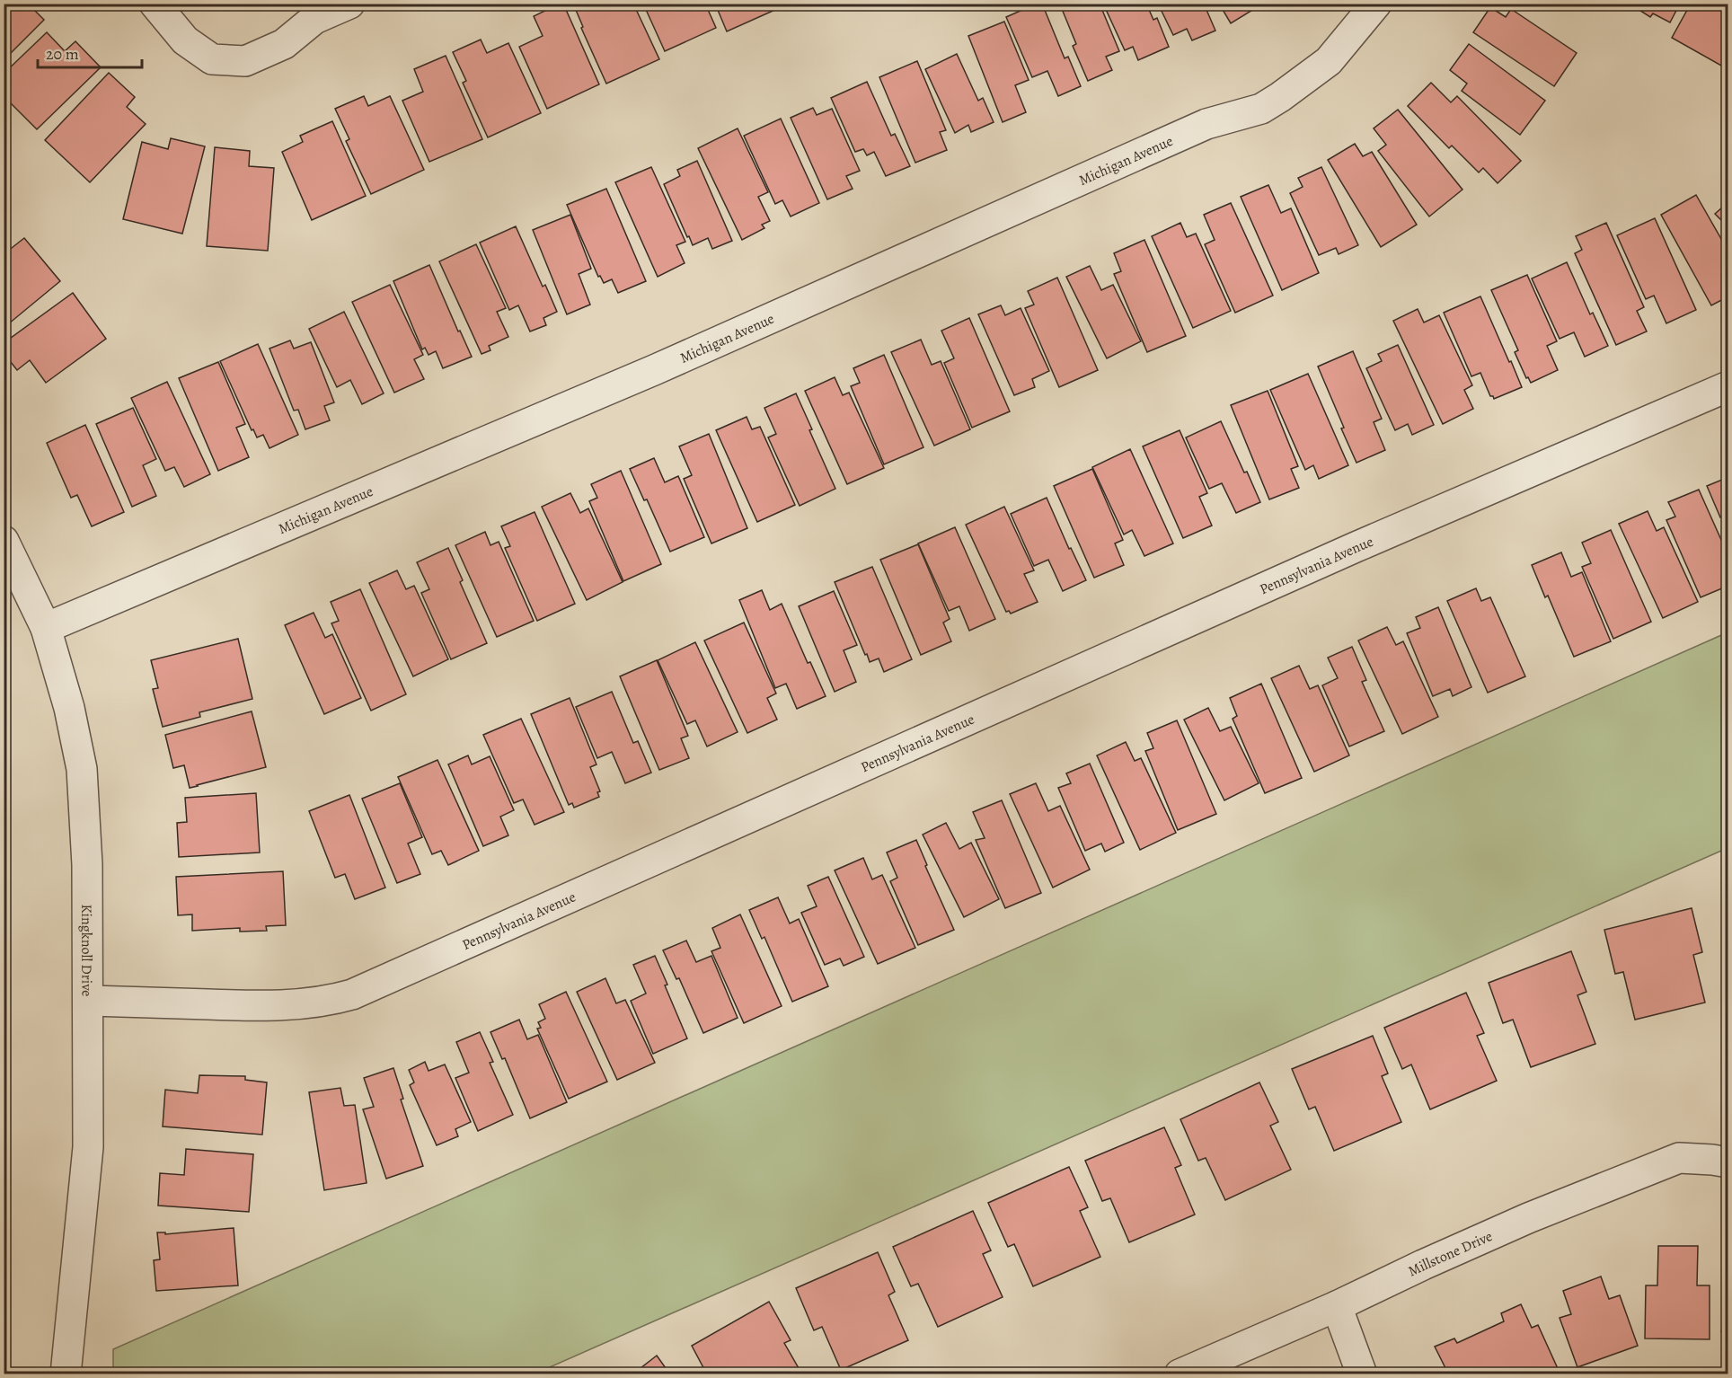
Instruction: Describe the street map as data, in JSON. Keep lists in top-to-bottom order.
{
  "streets": {
    "street": [
      "Michigan Avenue",
      "Pennsylvania Avenue",
      "Kingknoll Drive",
      "Millstone Drive"
    ]
  },
  "crossings": [
    ["Michigan Avenue", "Kingknoll Drive"],
    ["Pennsylvania Avenue", "Kingknoll Drive"]
  ],
  "scale_bar": "20 m"
}
